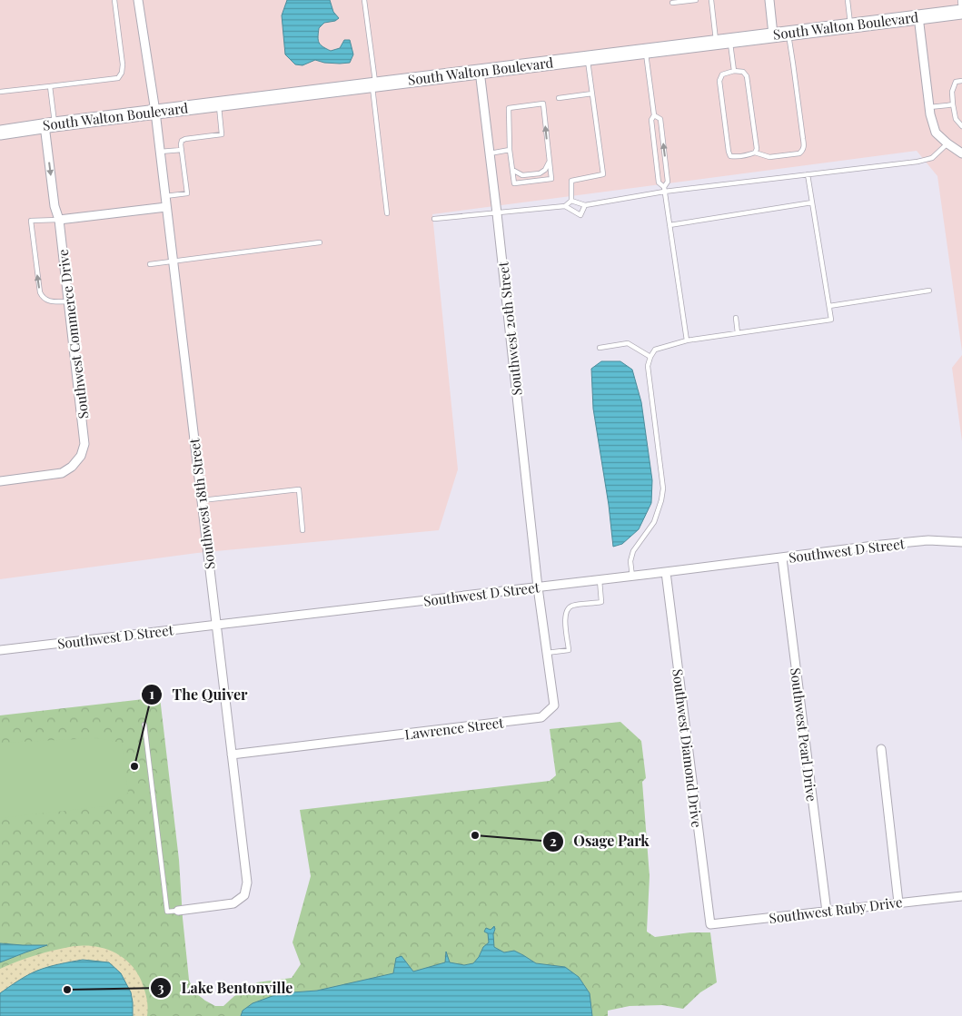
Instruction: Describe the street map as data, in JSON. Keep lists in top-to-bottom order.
{
  "streets": {
    "main road": ["South Walton Boulevard"],
    "street": [
      "Southwest 20th Street",
      "Southwest Commerce Drive",
      "Southwest 18th Street",
      "Southwest D Street",
      "Lawrence Street",
      "Southwest Pearl Drive",
      "Southwest Diamond Drive",
      "Southwest Ruby Drive"
    ]
  },
  "crossings": [
    ["South Walton Boulevard", "Southwest 20th Street"],
    ["South Walton Boulevard", "Southwest Commerce Drive"],
    ["South Walton Boulevard", "Southwest 18th Street"],
    ["Southwest 20th Street", "Southwest D Street"],
    ["Southwest 20th Street", "Lawrence Street"],
    ["Southwest 18th Street", "Southwest D Street"],
    ["Southwest 18th Street", "Lawrence Street"],
    ["Southwest D Street", "Lawrence Street"],
    ["Southwest D Street", "Southwest Pearl Drive"],
    ["Southwest D Street", "Southwest Diamond Drive"],
    ["Southwest Pearl Drive", "Southwest Ruby Drive"],
    ["Southwest Diamond Drive", "Southwest Ruby Drive"]
  ],
  "places": ["The Quiver", "Osage Park", "Lake Bentonville"]
}
